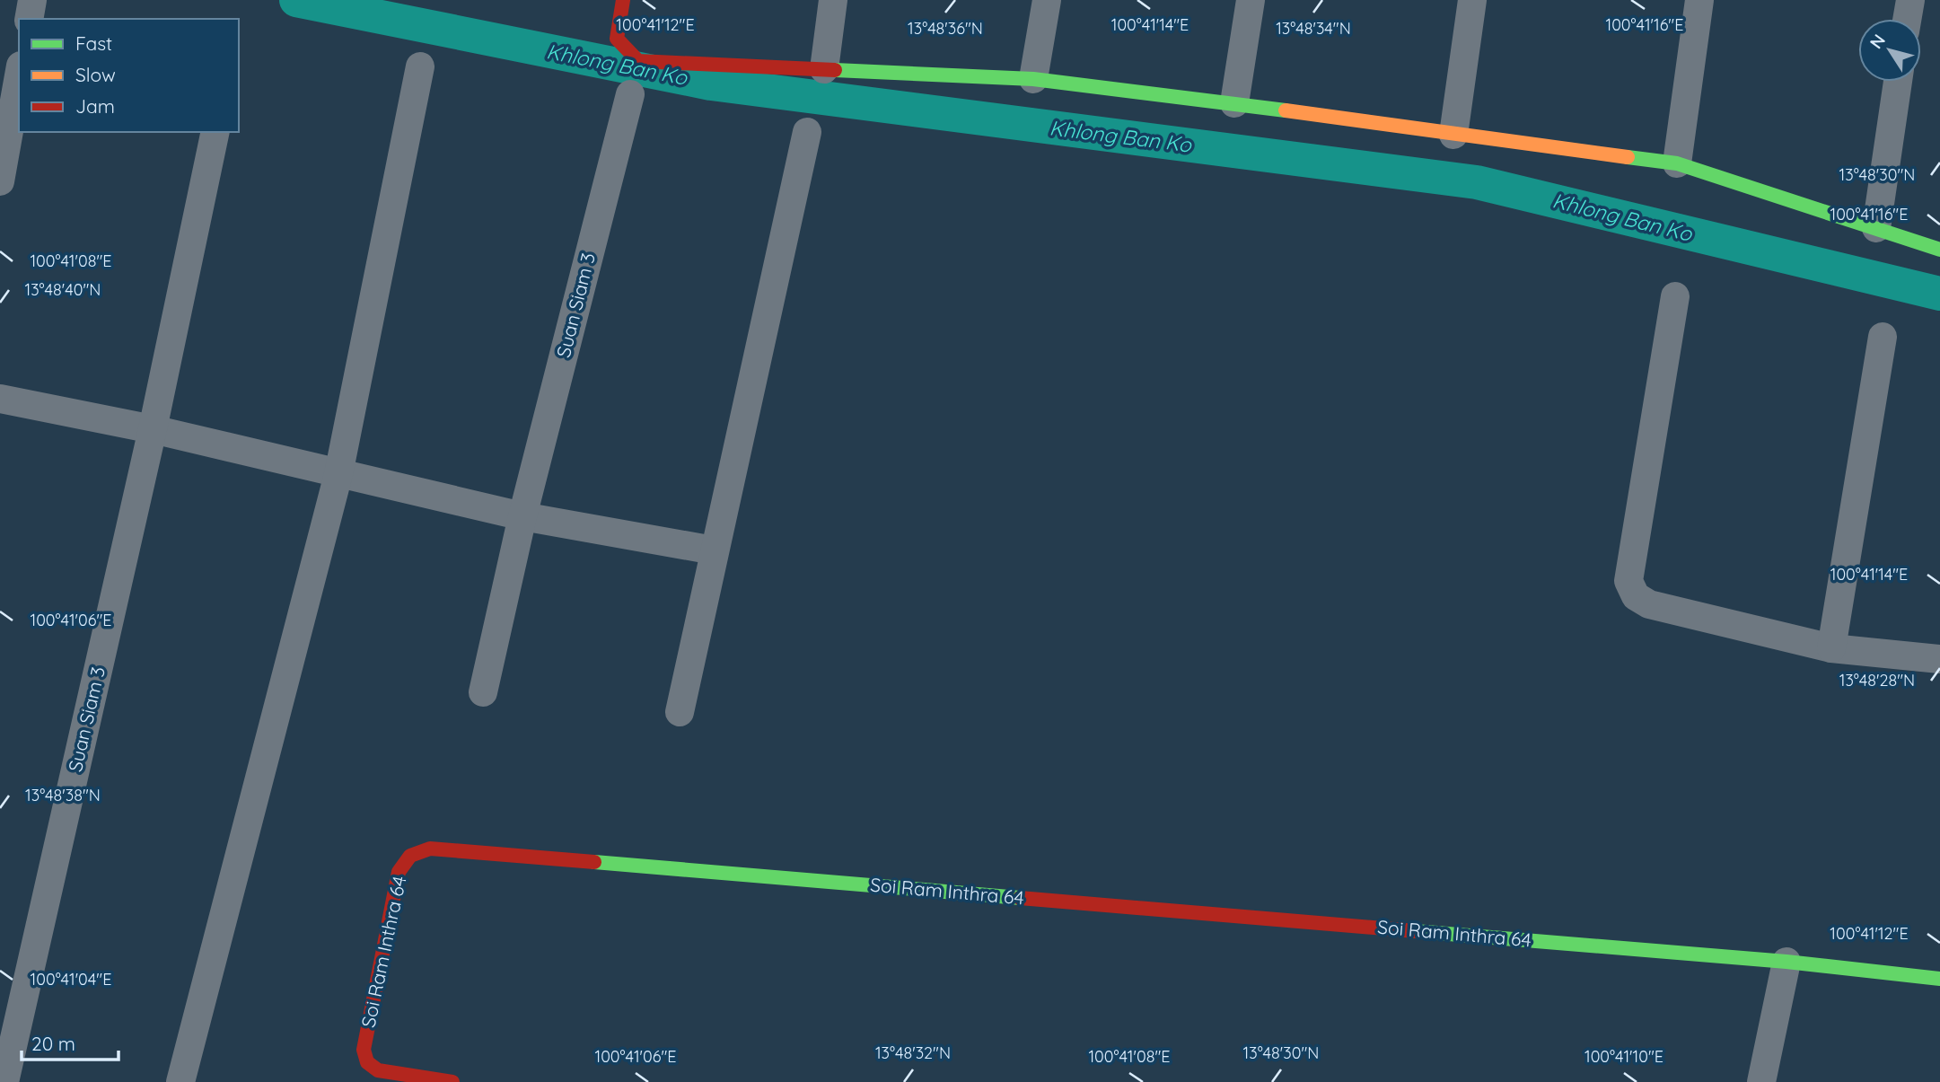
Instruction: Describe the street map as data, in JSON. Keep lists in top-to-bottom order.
{
  "streets": {
    "street": ["Suan Siam 3", "Soi Ram Inthra 64"]
  },
  "water": ["Khlong Ban Ko"],
  "legend": ["Fast", "Slow", "Jam"],
  "scale_bar": "20 m",
  "north": "top left",
  "coordinates": [
    "100°41'12\"E",
    "100°41'14\"E",
    "100°41'16\"E",
    "13°48'36\"N",
    "13°48'34\"N",
    "13°48'30\"N",
    "100°41'08\"E",
    "13°48'40\"N",
    "100°41'06\"E",
    "13°48'28\"N",
    "13°48'38\"N",
    "100°41'04\"E",
    "13°48'32\"N",
    "100°41'10\"E"
  ]
}
